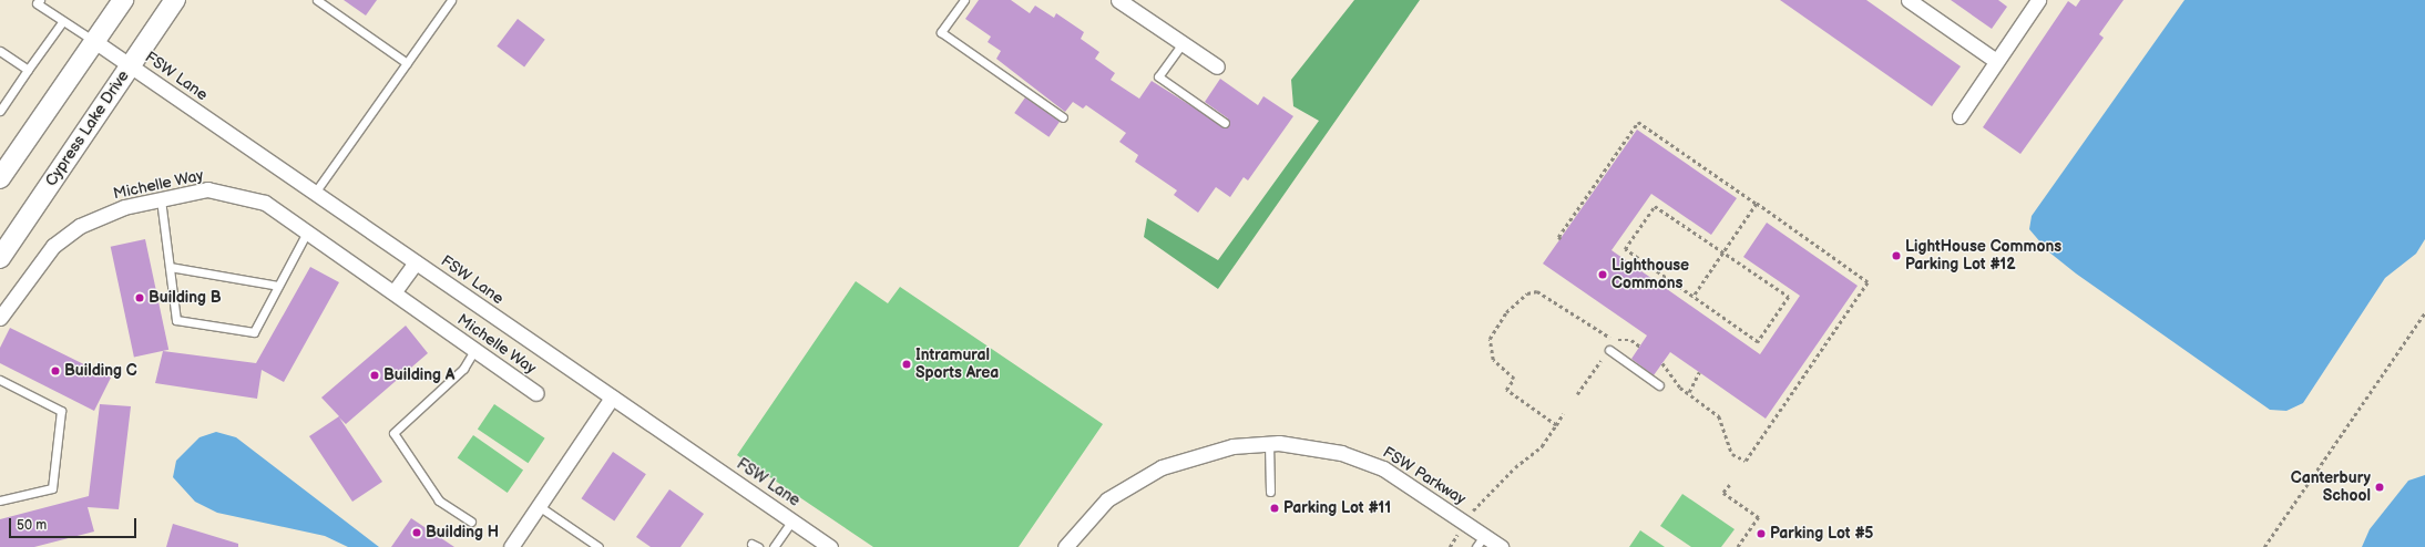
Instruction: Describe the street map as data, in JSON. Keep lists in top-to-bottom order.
{
  "streets": {
    "main road": ["Cypress Lake Drive"],
    "street": ["FSW Lane", "Michelle Way", "FSW Parkway"]
  },
  "crossings": [
    ["FSW Lane", "Cypress Lake Drive"]
  ],
  "places": [
    "LightHouse Commons Parking Lot #12",
    "Lighthouse Commons",
    "Building B",
    "Intramural Sports Area",
    "Building C",
    "Building A",
    "Canterbury School",
    "Parking Lot #11",
    "Building H",
    "Parking Lot #5"
  ],
  "scale_bar": "50 m"
}
